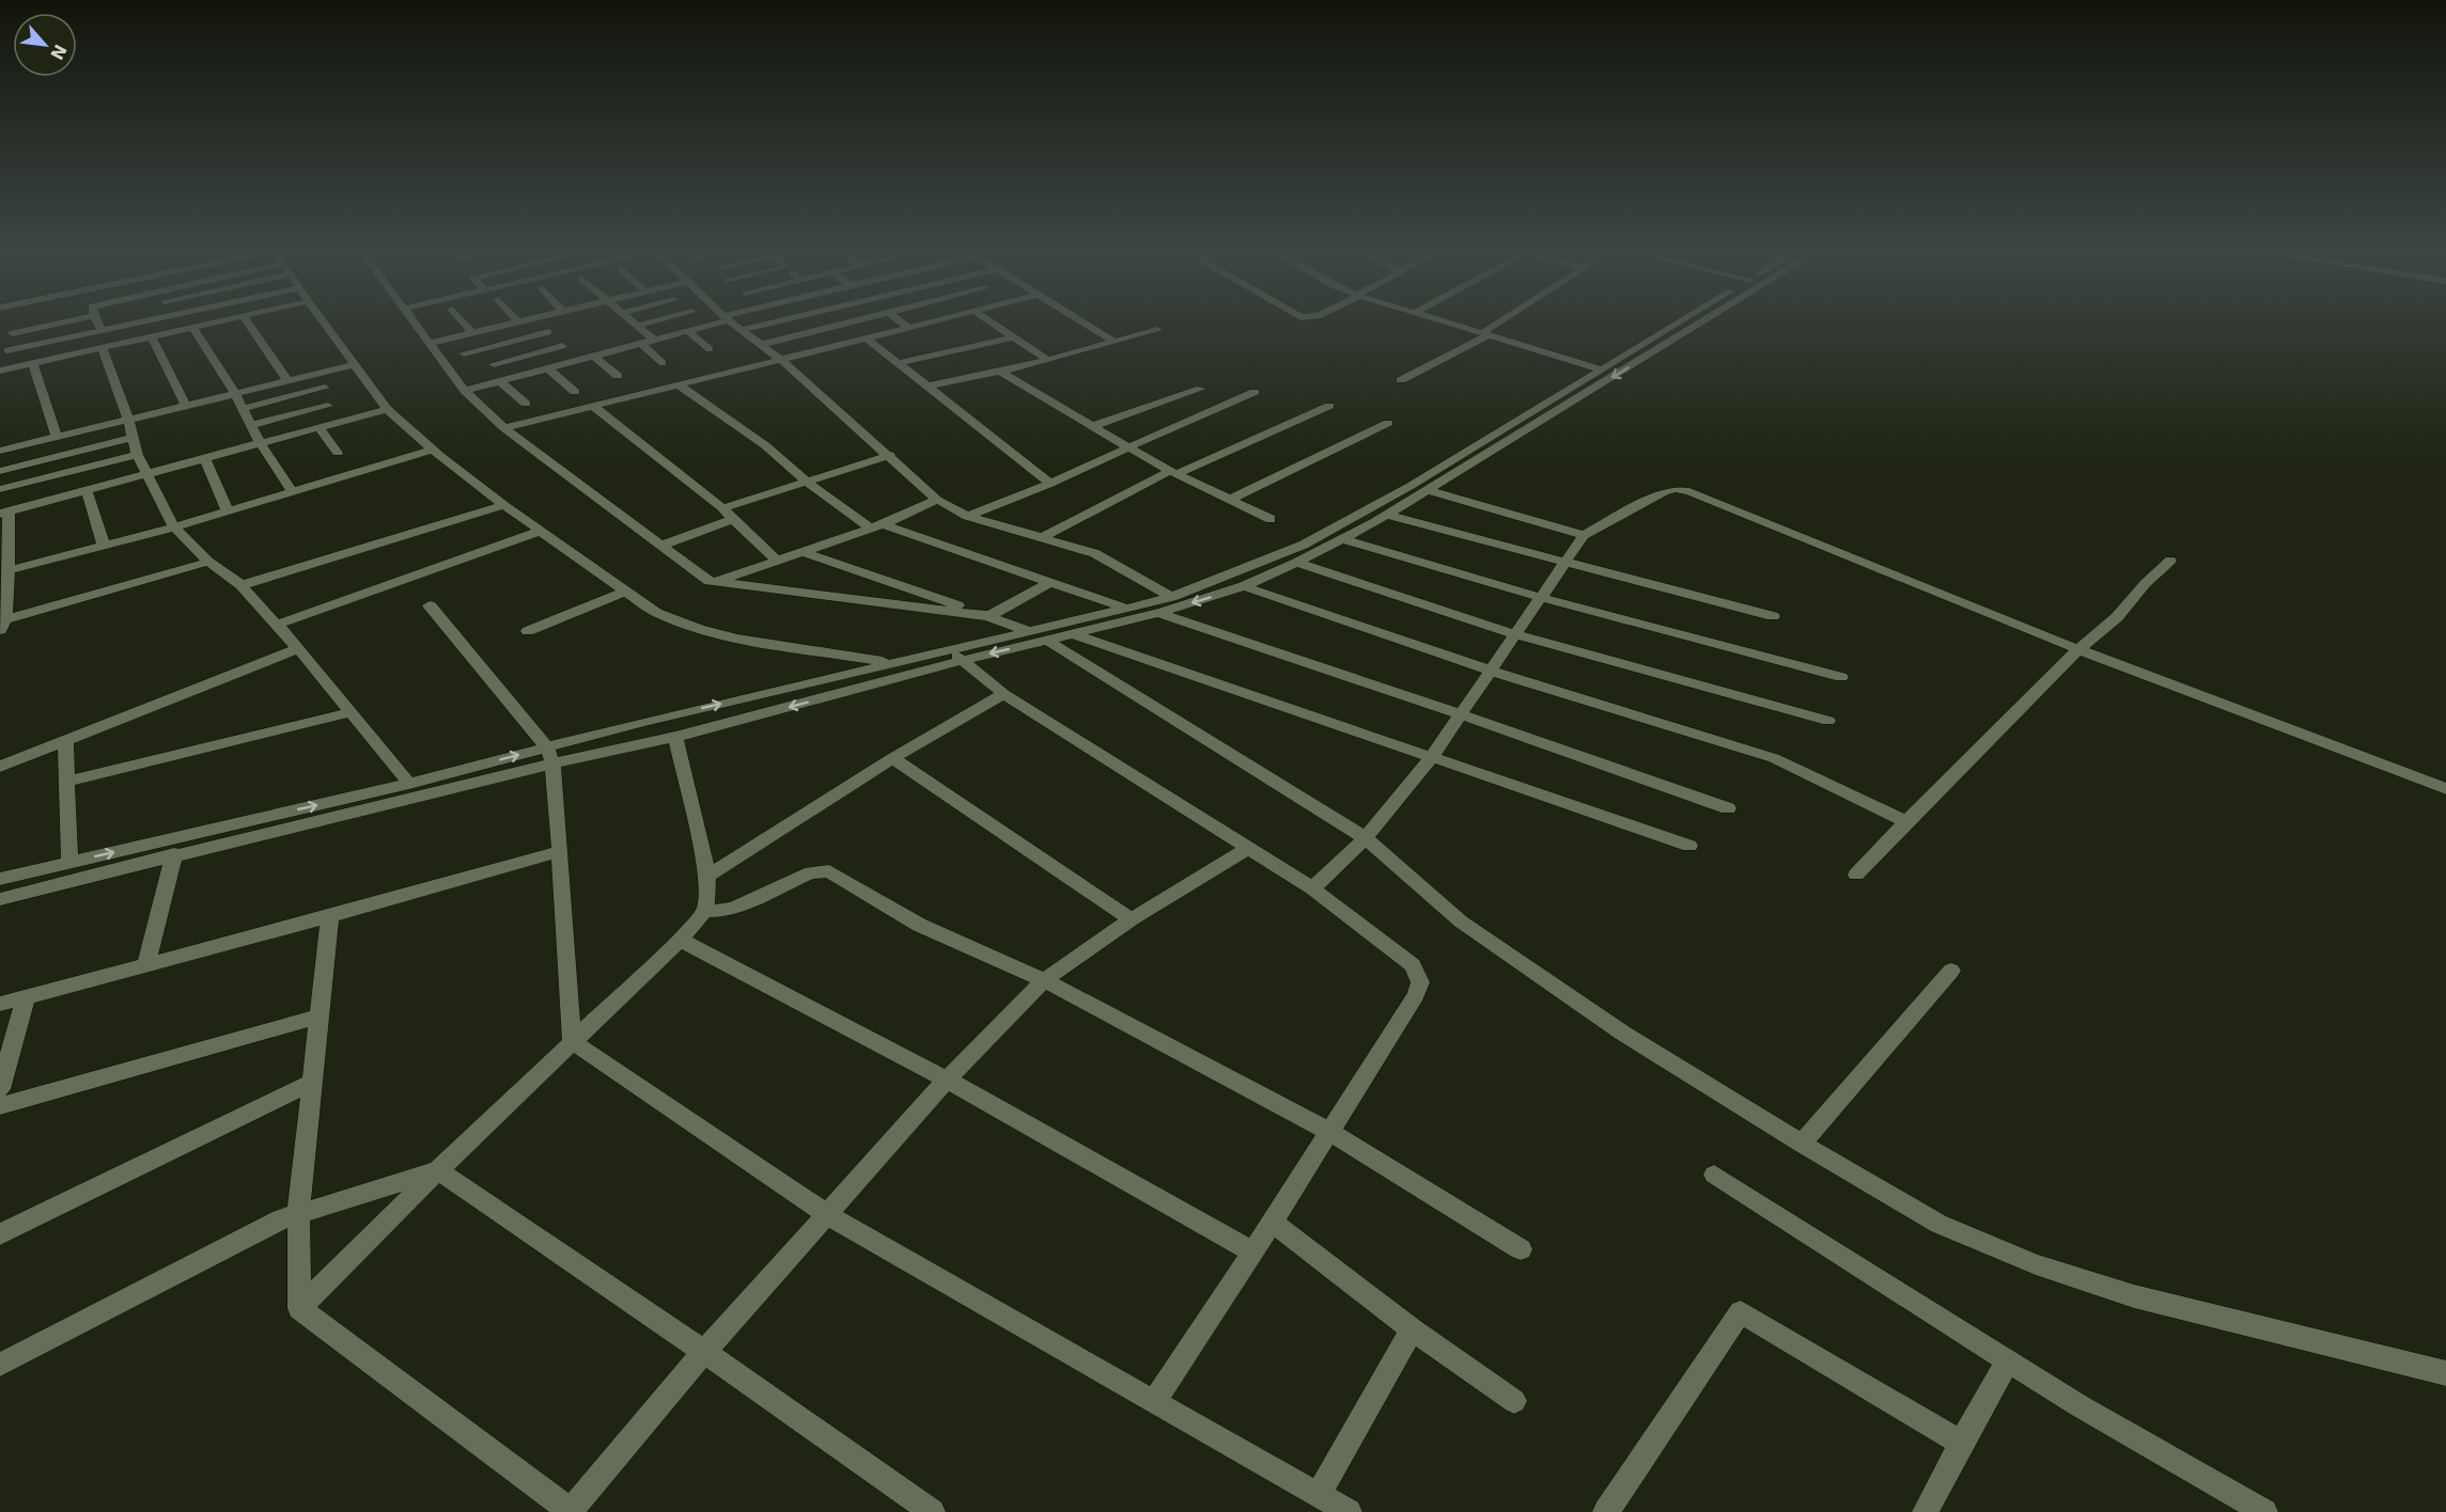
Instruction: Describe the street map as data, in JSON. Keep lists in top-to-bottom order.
{
  "north": "bottom right"
}
